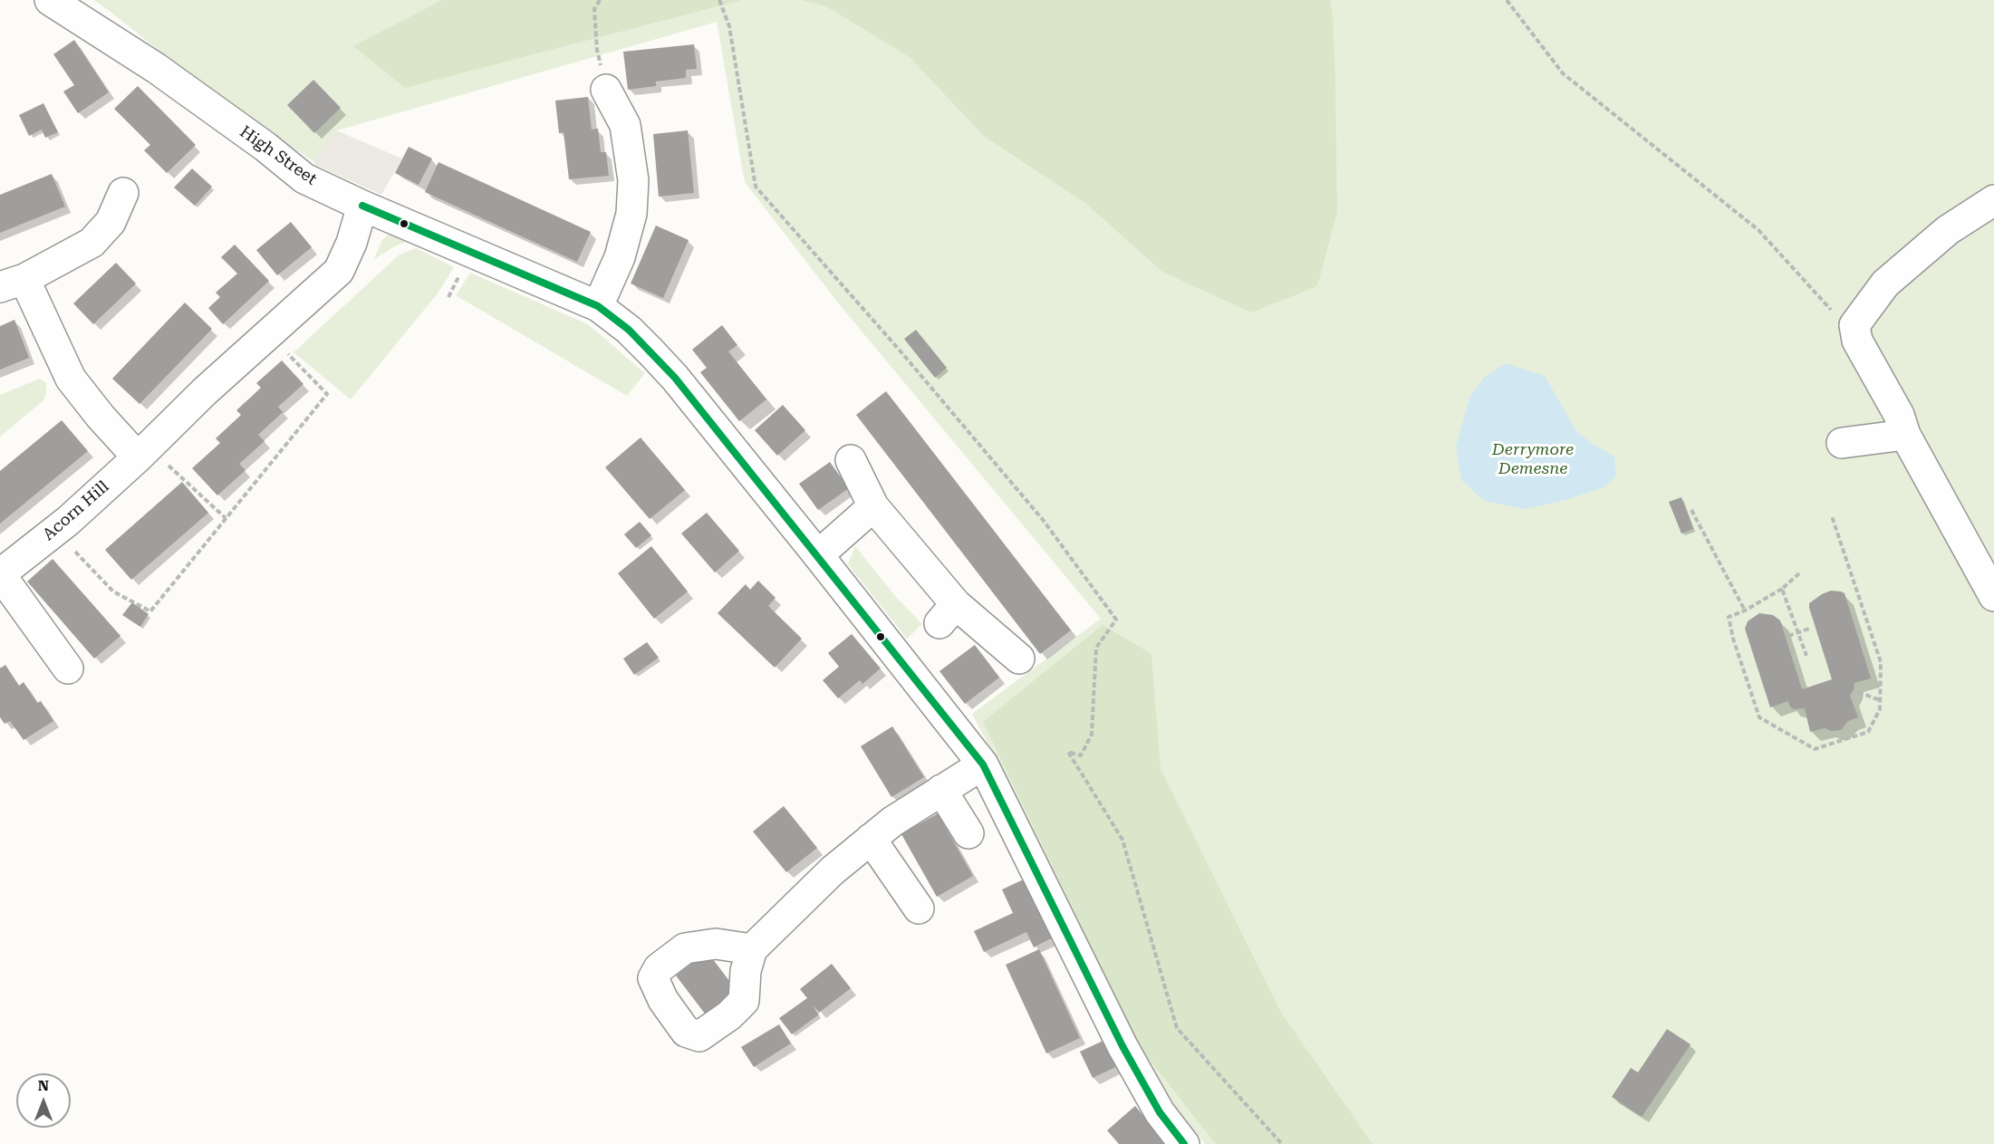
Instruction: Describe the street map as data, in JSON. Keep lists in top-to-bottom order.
{
  "streets": {
    "street": ["High Street", "Acorn Hill"]
  },
  "crossings": [
    ["High Street", "Acorn Hill"]
  ],
  "parks": ["Derrymore Demesne"],
  "north": "top"
}
